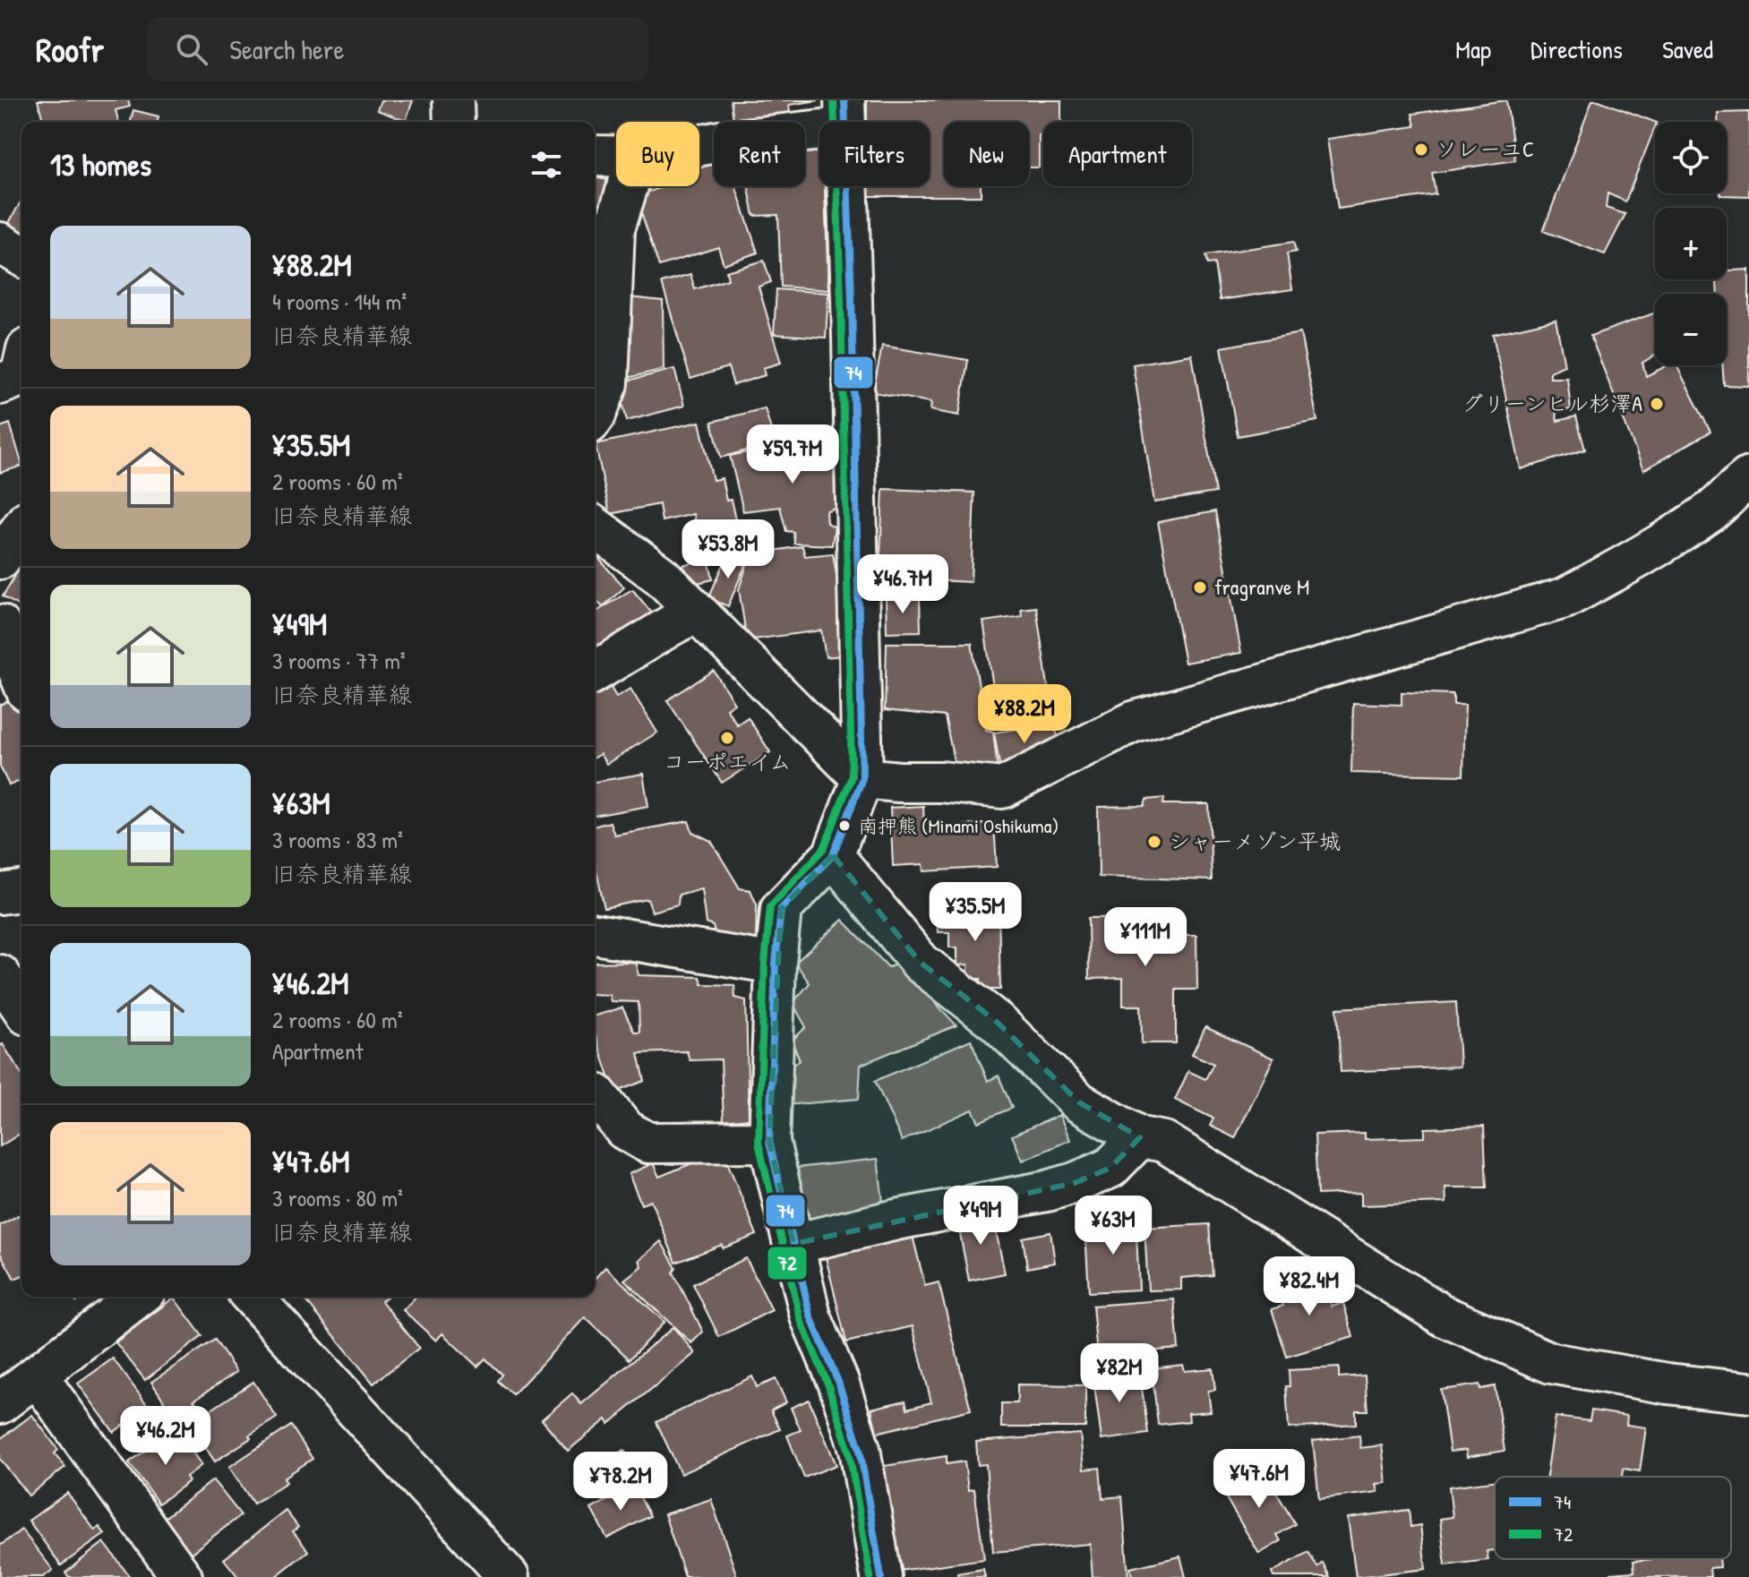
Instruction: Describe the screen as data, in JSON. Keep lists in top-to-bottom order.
{
  "places": [
    "ソレーユC",
    "グリーンヒル杉澤A",
    "fragranve M",
    "コーポエイム",
    "南押熊 (Minami Oshikuma)",
    "シャーメゾン平城"
  ],
  "lines": ["transit line 74", "transit line 72"],
  "legend": ["74", "72"],
  "page": {
    "header": "Roofr",
    "search": "Search here",
    "nav": ["Map", "Directions", "Saved"],
    "map_buttons": ["+", "−"],
    "chip": [
      "Buy",
      "Rent",
      "Filters",
      "New",
      "Apartment"
    ],
    "heading": "13 homes",
    "list": [
      {
        "name": "¥88.2M",
        "note": "4 rooms · 144 m² · 旧奈良精華線"
      },
      {
        "name": "¥35.5M",
        "note": "2 rooms · 60 m² · 旧奈良精華線"
      },
      {
        "name": "¥49M",
        "note": "3 rooms · 77 m² · 旧奈良精華線"
      },
      {
        "name": "¥63M",
        "note": "3 rooms · 83 m² · 旧奈良精華線"
      },
      {
        "name": "¥46.2M",
        "note": "2 rooms · 60 m² · Apartment"
      },
      {
        "name": "¥47.6M",
        "note": "3 rooms · 80 m² · 旧奈良精華線"
      }
    ],
    "price": [
      "¥59.7M",
      "¥53.8M",
      "¥46.7M",
      "¥88.2M",
      "¥35.5M",
      "¥111M",
      "¥49M",
      "¥63M",
      "¥82.4M",
      "¥82M",
      "¥46.2M",
      "¥47.6M",
      "¥78.2M"
    ]
  }
}
